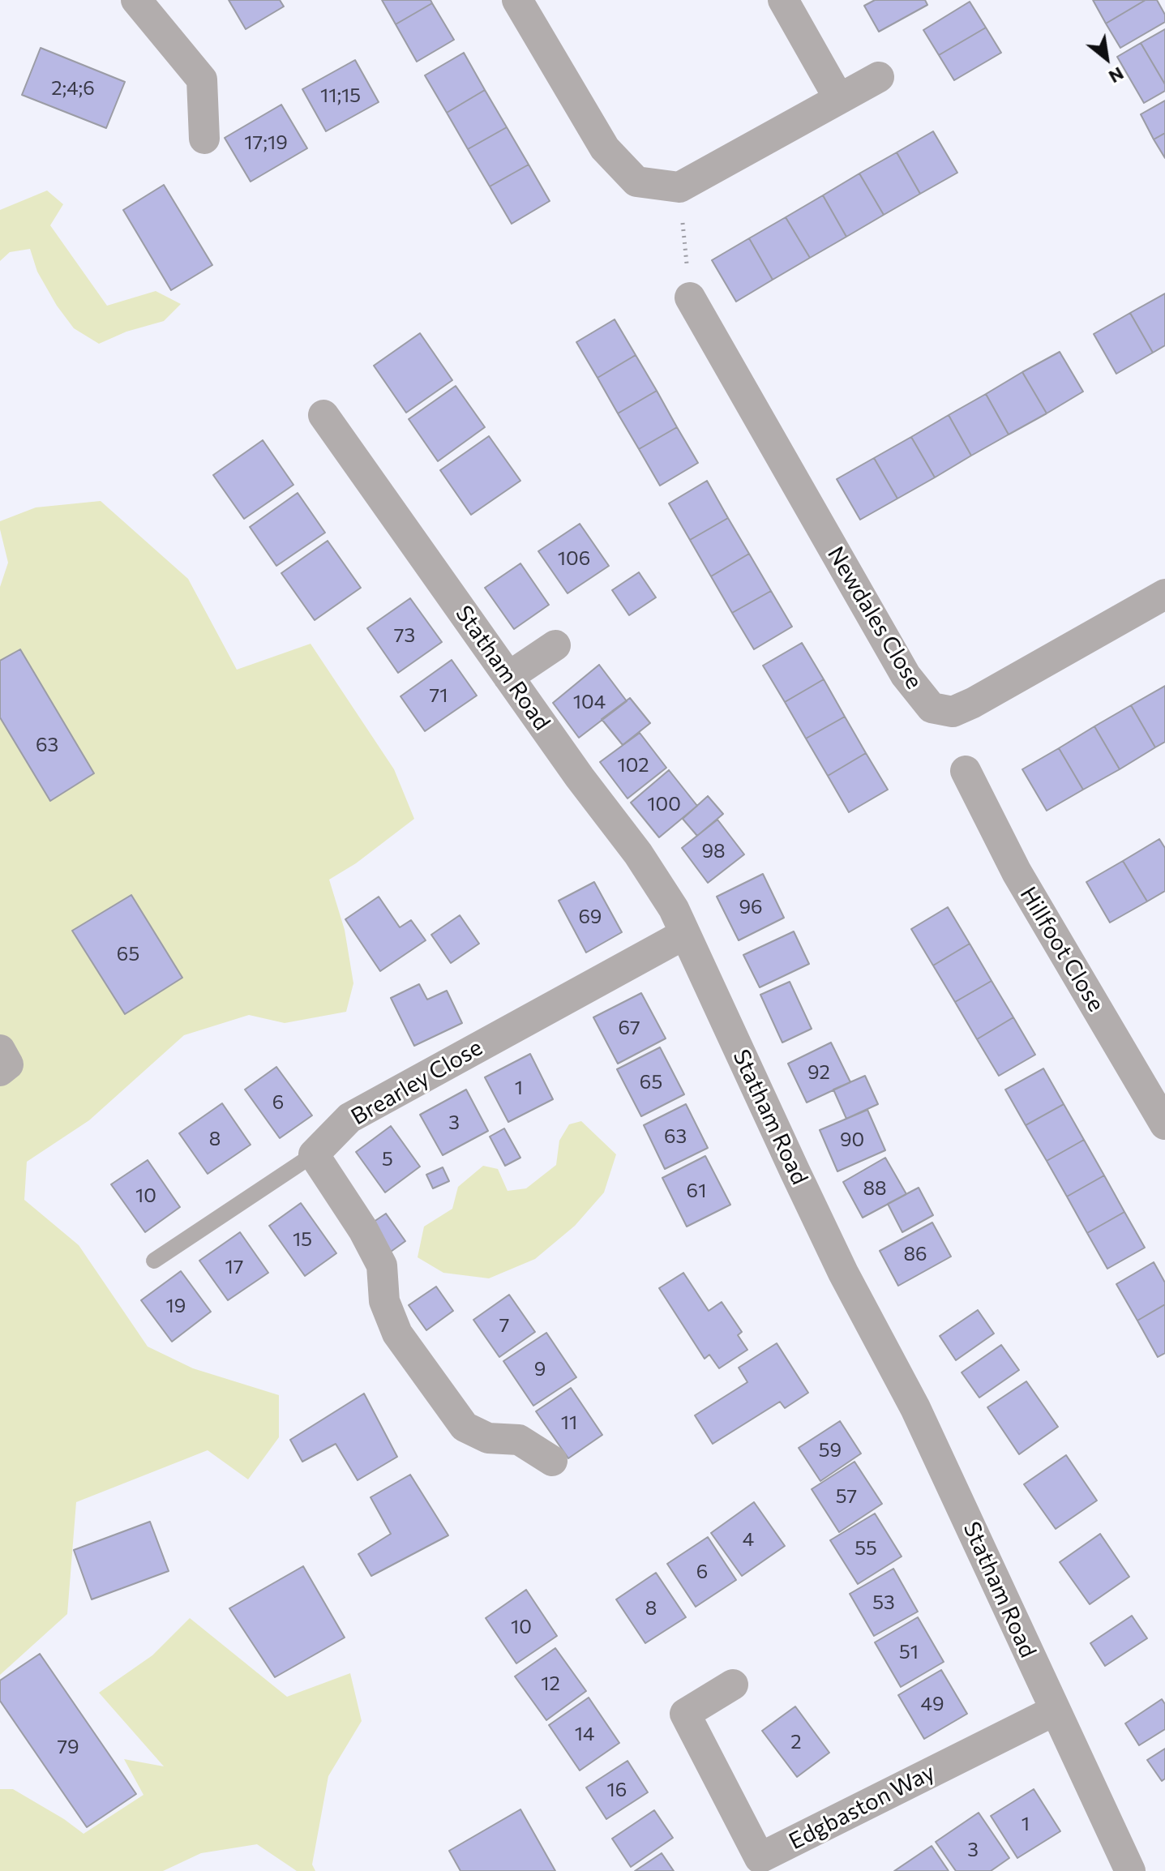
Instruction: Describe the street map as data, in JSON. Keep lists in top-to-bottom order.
{
  "streets": {
    "street": [
      "Newdales Close",
      "Statham Road",
      "Hillfoot Close",
      "Brearley Close",
      "Edgbaston Way"
    ]
  },
  "crossings": [
    ["Statham Road", "Brearley Close"],
    ["Statham Road", "Edgbaston Way"]
  ],
  "house_numbers": [
    "2;4;6",
    "11;15",
    "17;19",
    "106",
    "73",
    "71",
    "104",
    "63",
    "102",
    "100",
    "98",
    "96",
    "69",
    "65",
    "67",
    "92",
    "65",
    "1",
    "6",
    "3",
    "63",
    "8",
    "90",
    "5",
    "88",
    "61",
    "10",
    "15",
    "86",
    "17",
    "19",
    "7",
    "9",
    "11",
    "59",
    "57",
    "4",
    "55",
    "6",
    "53",
    "8",
    "10",
    "51",
    "12",
    "49",
    "14",
    "2",
    "79",
    "16",
    "1",
    "3"
  ],
  "north": "bottom right"
}
